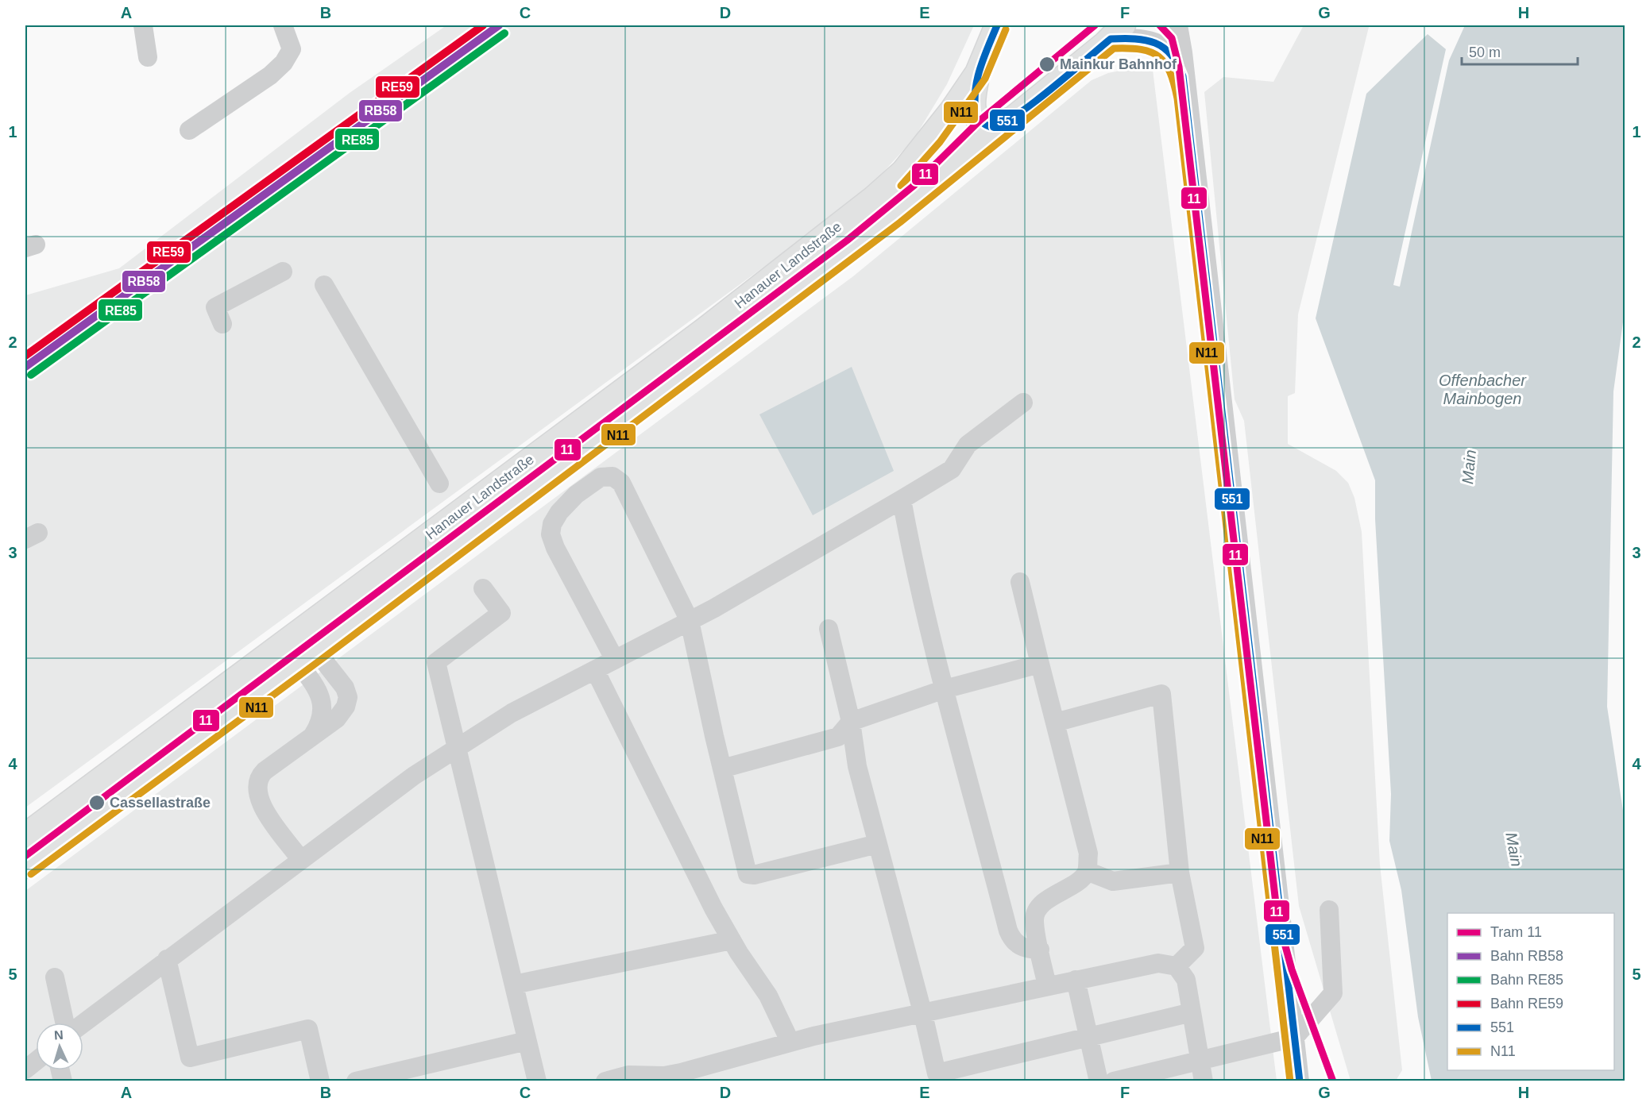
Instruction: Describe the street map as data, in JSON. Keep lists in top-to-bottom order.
{
  "streets": {
    "main road": ["Hanauer Landstraße"]
  },
  "water": ["Offenbacher Mainbogen", "Main"],
  "places": ["Mainkur Bahnhof", "Cassellastraße"],
  "lines": [
    "tram line 11",
    "rail line RB58",
    "rail line RE59",
    "transit line 551",
    "transit line N11",
    "rail line RE85"
  ],
  "legend": [
    "Tram 11",
    "Bahn RB58",
    "Bahn RE85",
    "Bahn RE59",
    "551",
    "N11"
  ],
  "scale_bar": "50 m",
  "north": "top",
  "grid": {
    "columns": [
      "A",
      "B",
      "C",
      "D",
      "E",
      "F",
      "G",
      "H"
    ],
    "rows": [
      "1",
      "2",
      "3",
      "4",
      "5"
    ]
  }
}
